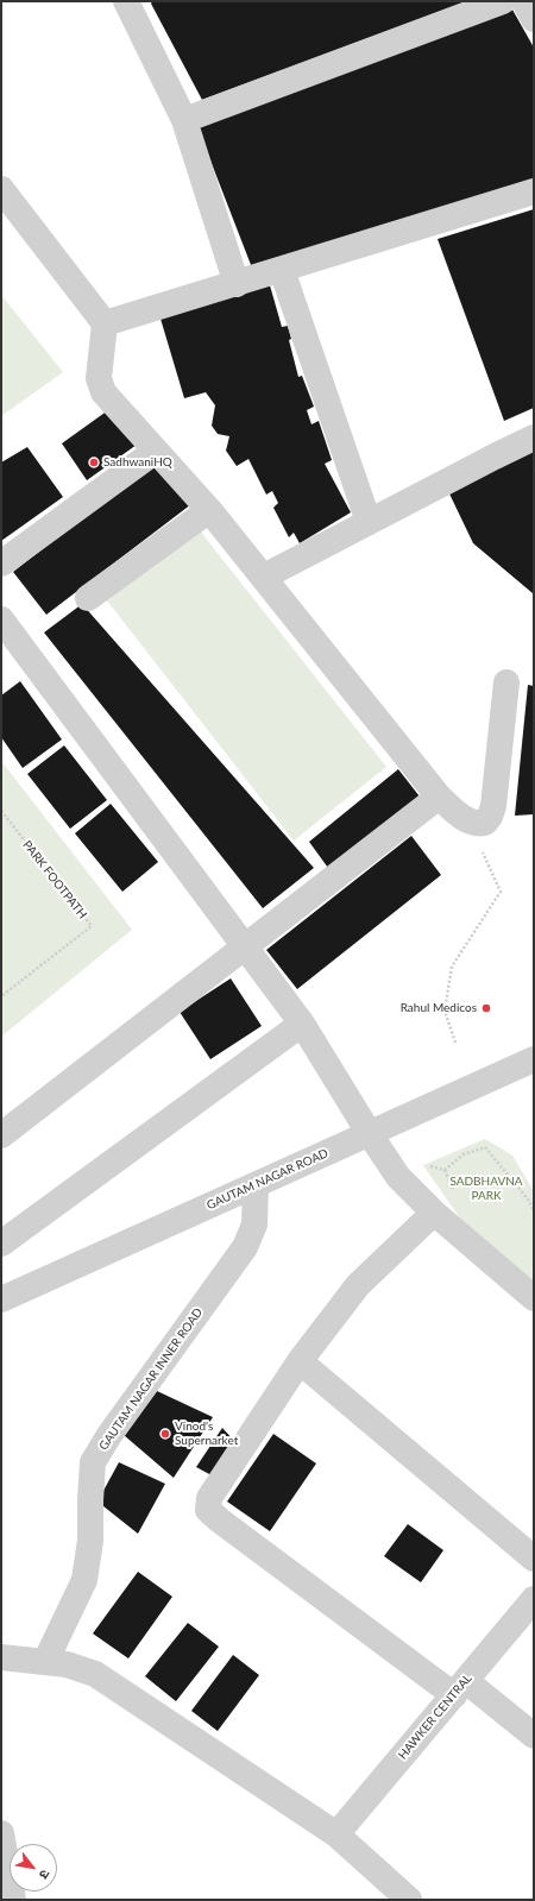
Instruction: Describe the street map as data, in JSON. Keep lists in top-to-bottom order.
{
  "streets": {
    "street": ["GAUTAM NAGAR ROAD", "GAUTAM NAGAR INNER ROAD", "HAWKER CENTRAL"],
    "path": ["PARK FOOTPATH"]
  },
  "crossings": [
    ["GAUTAM NAGAR ROAD", "GAUTAM NAGAR INNER ROAD"]
  ],
  "parks": ["SADBHAVNA PARK"],
  "places": ["SadhwaniHQ", "Rahul Medicos", "Vinod's Supernarket"],
  "north": "bottom right"
}
